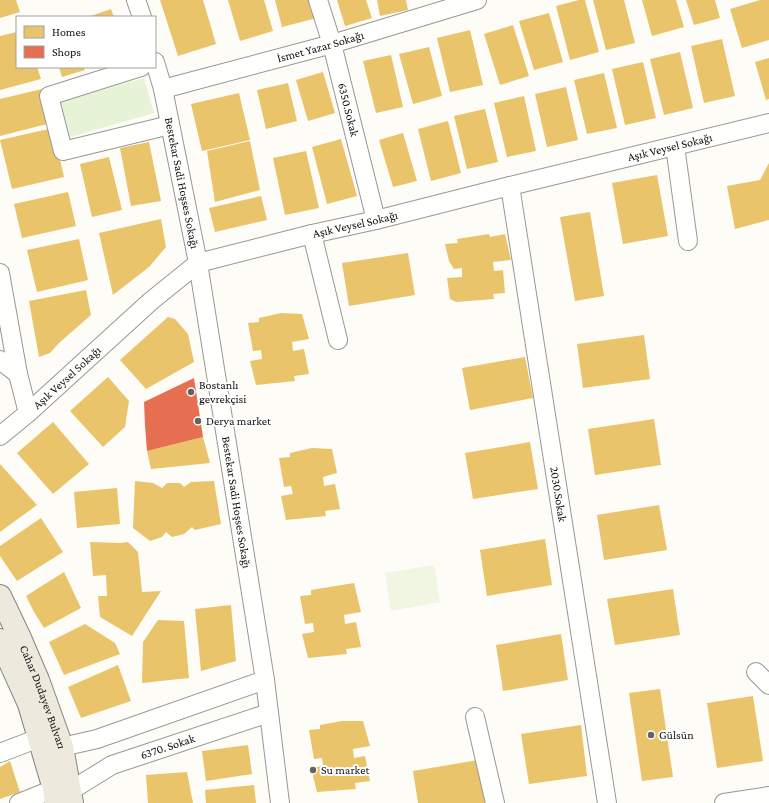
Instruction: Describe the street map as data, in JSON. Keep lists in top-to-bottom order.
{
  "streets": {
    "main road": ["Cahar Dudayev Bulvarı"],
    "street": [
      "İsmet Yazar Sokağı",
      "6350.Sokak",
      "Aşık Veysel Sokağı",
      "Bestekar Sadi Hoşses Sokağı",
      "2030.Sokak",
      "6370. Sokak"
    ]
  },
  "crossings": [
    ["İsmet Yazar Sokağı", "6350.Sokak"],
    ["İsmet Yazar Sokağı", "Bestekar Sadi Hoşses Sokağı"],
    ["6350.Sokak", "Aşık Veysel Sokağı"],
    ["Aşık Veysel Sokağı", "Bestekar Sadi Hoşses Sokağı"],
    ["Aşık Veysel Sokağı", "2030.Sokak"],
    ["Bestekar Sadi Hoşses Sokağı", "6370. Sokak"],
    ["Cahar Dudayev Bulvarı", "6370. Sokak"]
  ],
  "places": [
    "Bostanlı gevrekçisi",
    "Derya market",
    "Gülsün",
    "Su market"
  ],
  "legend": ["Homes", "Shops"]
}
